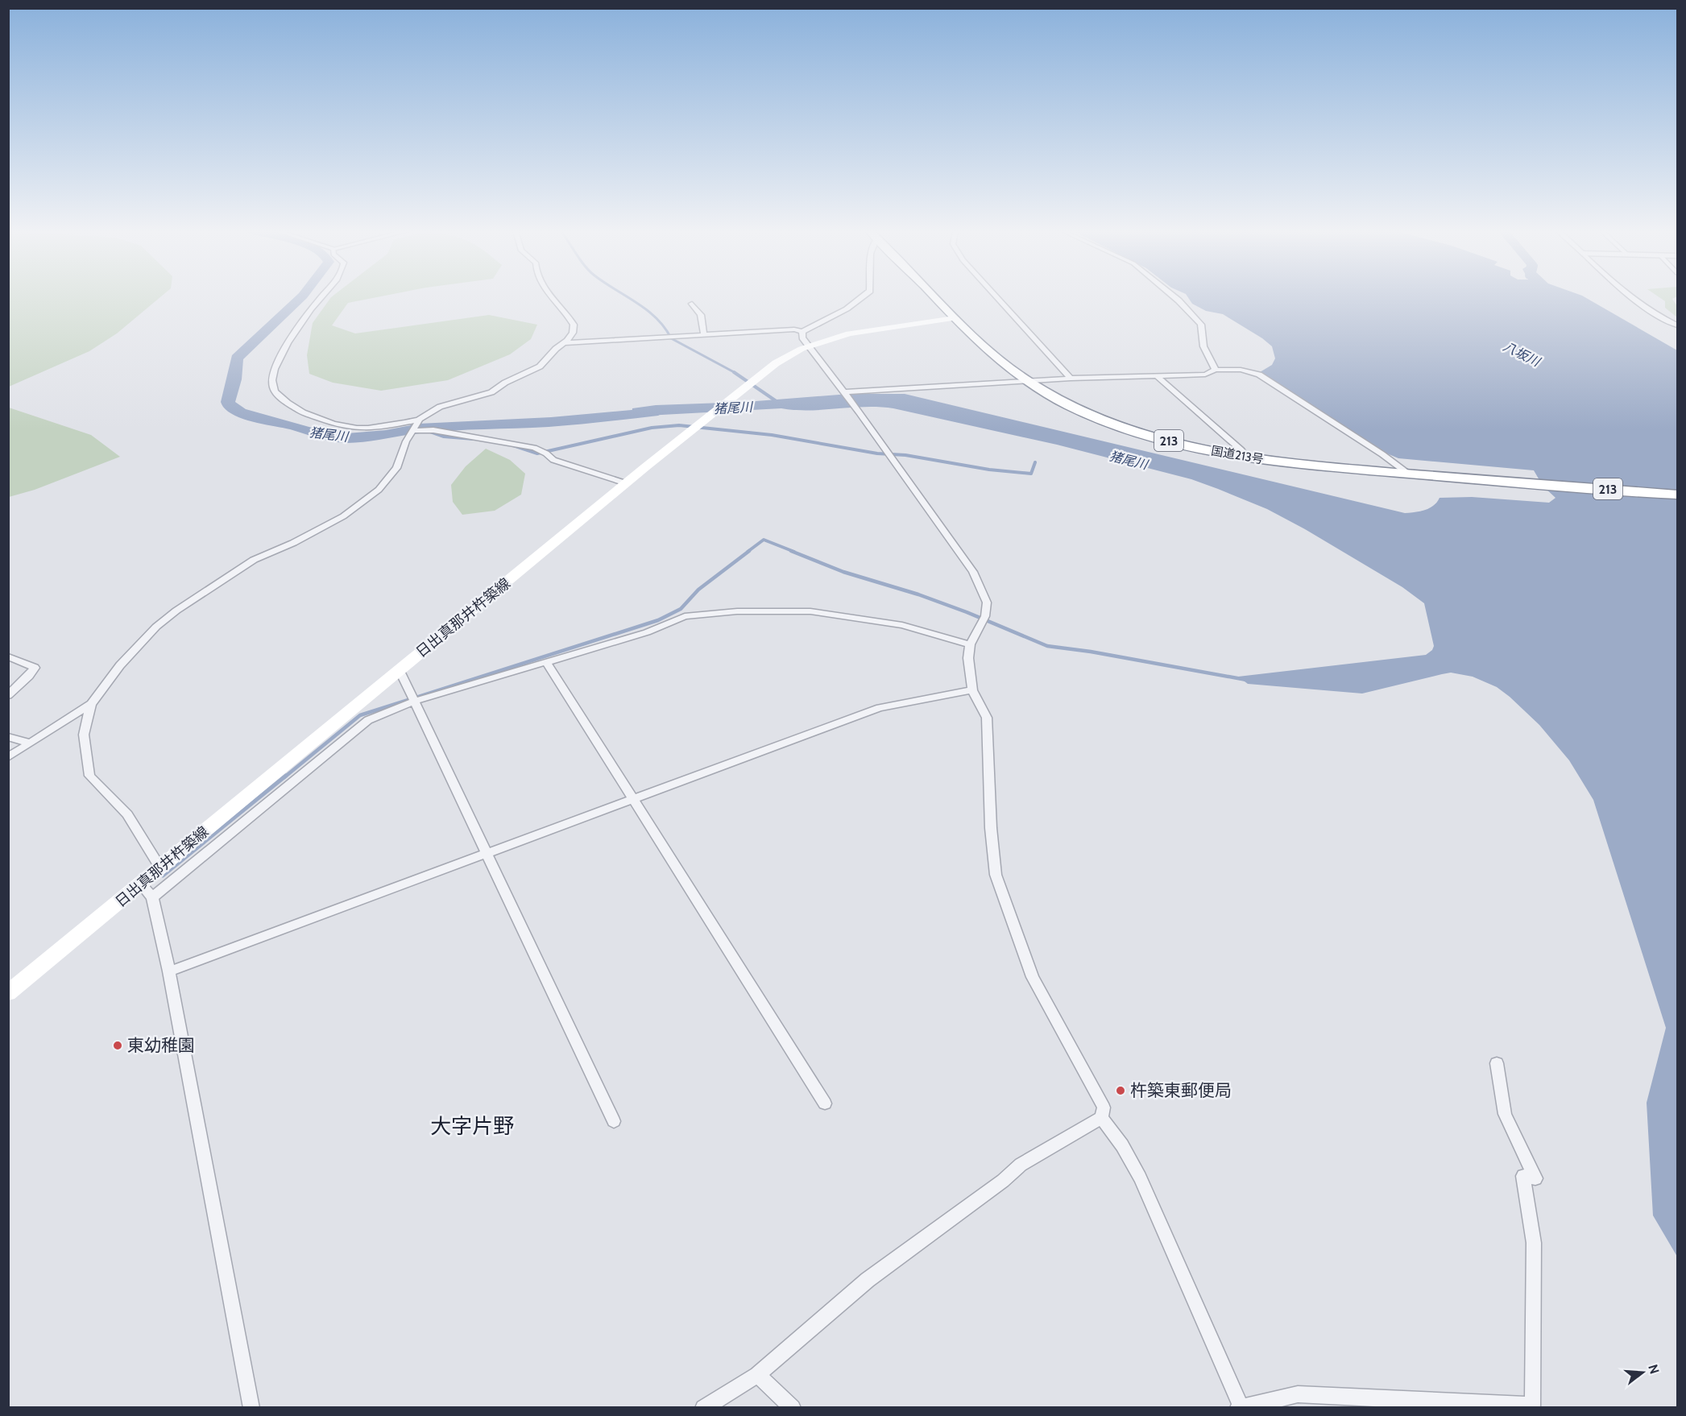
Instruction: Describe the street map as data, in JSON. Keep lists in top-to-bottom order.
{
  "streets": {
    "highway": ["213", "国道213号"],
    "main road": ["日出真那井杵築線"]
  },
  "crossings": [
    ["国道213号", "日出真那井杵築線"]
  ],
  "districts": ["大字片野"],
  "water": ["八坂川", "猪尾川"],
  "places": ["東幼稚園", "杵築東郵便局"],
  "north": "right"
}
